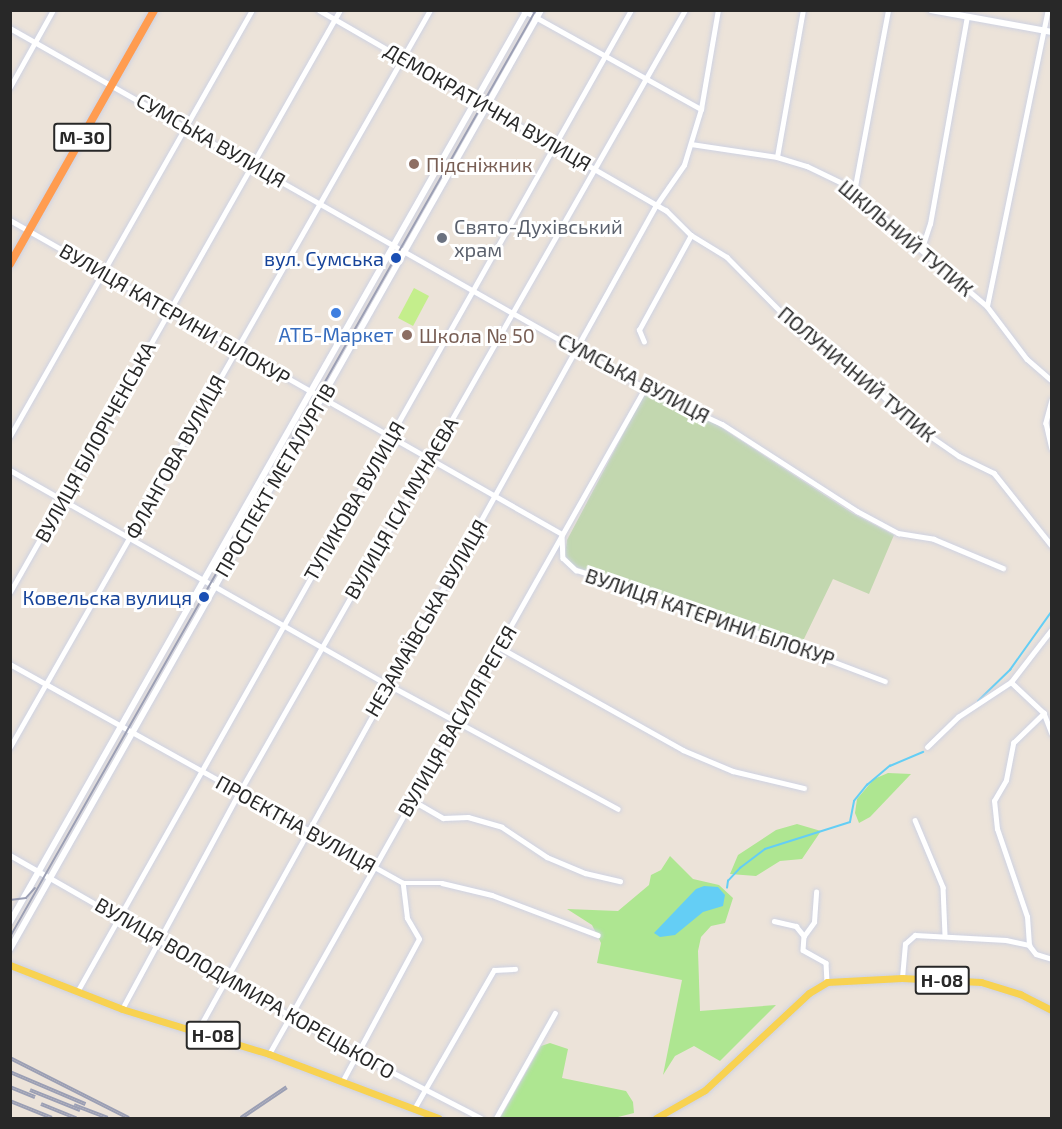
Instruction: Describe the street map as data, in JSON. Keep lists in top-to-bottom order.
{
  "streets": {
    "highway": ["М-30"],
    "main road": ["ПРОСПЕКТ МЕТАЛУРГІВ", "Н-08"],
    "street": [
      "ДЕМОКРАТИЧНА ВУЛИЦЯ",
      "СУМСЬКА ВУЛИЦЯ",
      "ШКІЛЬНИЙ ТУПИК",
      "ВУЛИЦЯ КАТЕРИНИ БІЛОКУР",
      "ПОЛУНИЧНИЙ ТУПИК",
      "ВУЛИЦЯ БІЛОРІЧЕНСЬКА",
      "ФЛАНГОВА ВУЛИЦЯ",
      "ТУПИКОВА ВУЛИЦЯ",
      "ВУЛИЦЯ ІСИ МУНАЄВА",
      "НЕЗАМАЇВСЬКА ВУЛИЦЯ",
      "ВУЛИЦЯ ВАСИЛЯ РЕГЕЯ",
      "ПРОЕКТНА ВУЛИЦЯ",
      "ВУЛИЦЯ ВОЛОДИМИРА КОРЕЦЬКОГО"
    ]
  },
  "crossings": [
    ["ДЕМОКРАТИЧНА ВУЛИЦЯ", "ПОЛУНИЧНИЙ ТУПИК"],
    ["ДЕМОКРАТИЧНА ВУЛИЦЯ", "ВУЛИЦЯ БІЛОРІЧЕНСЬКА"],
    ["ДЕМОКРАТИЧНА ВУЛИЦЯ", "ФЛАНГОВА ВУЛИЦЯ"],
    ["ДЕМОКРАТИЧНА ВУЛИЦЯ", "ПРОСПЕКТ МЕТАЛУРГІВ"],
    ["ДЕМОКРАТИЧНА ВУЛИЦЯ", "ТУПИКОВА ВУЛИЦЯ"],
    ["ДЕМОКРАТИЧНА ВУЛИЦЯ", "ВУЛИЦЯ ІСИ МУНАЄВА"],
    ["ДЕМОКРАТИЧНА ВУЛИЦЯ", "НЕЗАМАЇВСЬКА ВУЛИЦЯ"],
    ["М-30", "СУМСЬКА ВУЛИЦЯ"],
    ["М-30", "ВУЛИЦЯ КАТЕРИНИ БІЛОКУР"],
    ["СУМСЬКА ВУЛИЦЯ", "ВУЛИЦЯ БІЛОРІЧЕНСЬКА"],
    ["СУМСЬКА ВУЛИЦЯ", "ФЛАНГОВА ВУЛИЦЯ"],
    ["СУМСЬКА ВУЛИЦЯ", "ПРОСПЕКТ МЕТАЛУРГІВ"],
    ["СУМСЬКА ВУЛИЦЯ", "ТУПИКОВА ВУЛИЦЯ"],
    ["СУМСЬКА ВУЛИЦЯ", "ВУЛИЦЯ ІСИ МУНАЄВА"],
    ["СУМСЬКА ВУЛИЦЯ", "НЕЗАМАЇВСЬКА ВУЛИЦЯ"],
    ["СУМСЬКА ВУЛИЦЯ", "ВУЛИЦЯ ВАСИЛЯ РЕГЕЯ"],
    ["ШКІЛЬНИЙ ТУПИК", "НЕЗАМАЇВСЬКА ВУЛИЦЯ"],
    ["ВУЛИЦЯ КАТЕРИНИ БІЛОКУР", "ВУЛИЦЯ БІЛОРІЧЕНСЬКА"],
    ["ВУЛИЦЯ КАТЕРИНИ БІЛОКУР", "ФЛАНГОВА ВУЛИЦЯ"],
    ["ВУЛИЦЯ КАТЕРИНИ БІЛОКУР", "ПРОСПЕКТ МЕТАЛУРГІВ"],
    ["ВУЛИЦЯ КАТЕРИНИ БІЛОКУР", "ТУПИКОВА ВУЛИЦЯ"],
    ["ВУЛИЦЯ КАТЕРИНИ БІЛОКУР", "ВУЛИЦЯ ІСИ МУНАЄВА"],
    ["ВУЛИЦЯ КАТЕРИНИ БІЛОКУР", "НЕЗАМАЇВСЬКА ВУЛИЦЯ"],
    ["ВУЛИЦЯ КАТЕРИНИ БІЛОКУР", "ВУЛИЦЯ ВАСИЛЯ РЕГЕЯ"],
    ["ПОЛУНИЧНИЙ ТУПИК", "НЕЗАМАЇВСЬКА ВУЛИЦЯ"],
    ["ФЛАНГОВА ВУЛИЦЯ", "ПРОЕКТНА ВУЛИЦЯ"],
    ["ПРОСПЕКТ МЕТАЛУРГІВ", "ПРОЕКТНА ВУЛИЦЯ"],
    ["ПРОСПЕКТ МЕТАЛУРГІВ", "ВУЛИЦЯ ВОЛОДИМИРА КОРЕЦЬКОГО"],
    ["ТУПИКОВА ВУЛИЦЯ", "ПРОЕКТНА ВУЛИЦЯ"],
    ["ТУПИКОВА ВУЛИЦЯ", "Н-08"],
    ["ТУПИКОВА ВУЛИЦЯ", "ВУЛИЦЯ ВОЛОДИМИРА КОРЕЦЬКОГО"],
    ["ВУЛИЦЯ ІСИ МУНАЄВА", "ПРОЕКТНА ВУЛИЦЯ"],
    ["ВУЛИЦЯ ІСИ МУНАЄВА", "Н-08"],
    ["ВУЛИЦЯ ІСИ МУНАЄВА", "ВУЛИЦЯ ВОЛОДИМИРА КОРЕЦЬКОГО"],
    ["НЕЗАМАЇВСЬКА ВУЛИЦЯ", "ПРОЕКТНА ВУЛИЦЯ"],
    ["НЕЗАМАЇВСЬКА ВУЛИЦЯ", "Н-08"],
    ["НЕЗАМАЇВСЬКА ВУЛИЦЯ", "ВУЛИЦЯ ВОЛОДИМИРА КОРЕЦЬКОГО"],
    ["ВУЛИЦЯ ВАСИЛЯ РЕГЕЯ", "ПРОЕКТНА ВУЛИЦЯ"],
    ["ВУЛИЦЯ ВАСИЛЯ РЕГЕЯ", "Н-08"],
    ["ВУЛИЦЯ ВАСИЛЯ РЕГЕЯ", "ВУЛИЦЯ ВОЛОДИМИРА КОРЕЦЬКОГО"]
  ],
  "places": [
    "Підсніжник",
    "Свято-Духівський храм",
    "вул. Сумська",
    "АТБ-Маркет",
    "Школа № 50",
    "Ковельска вулиця"
  ]
}
